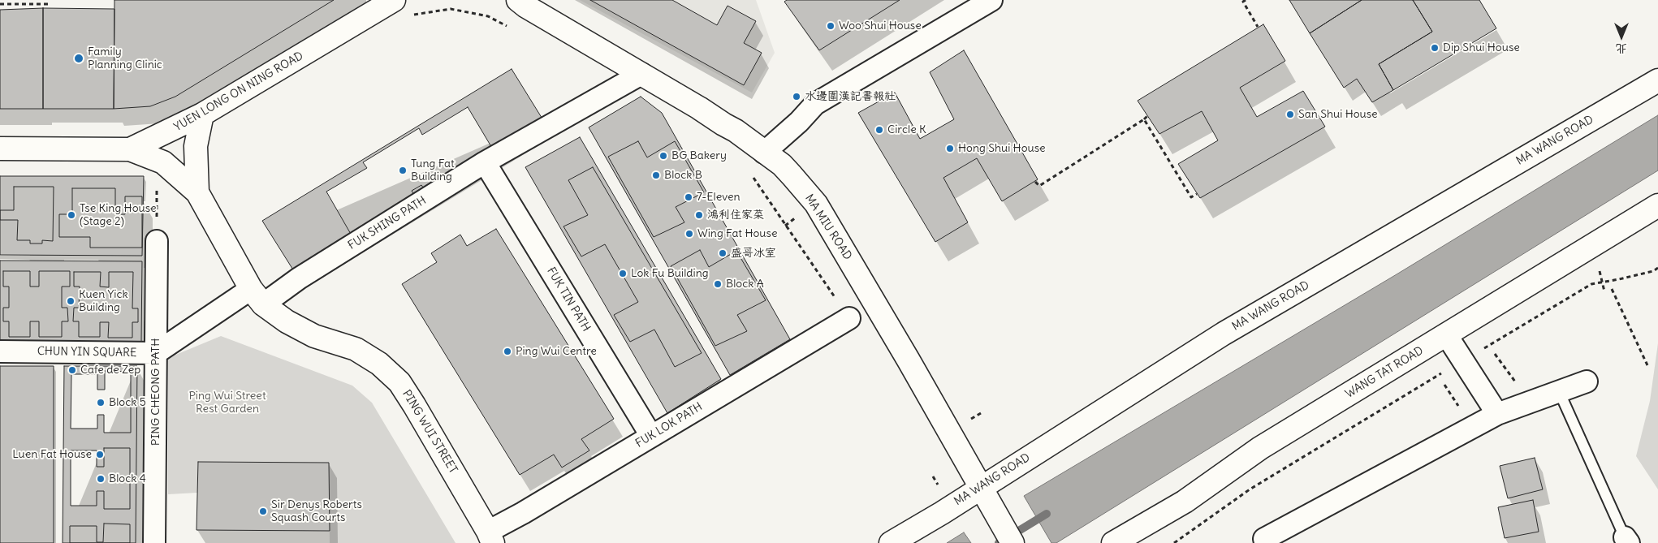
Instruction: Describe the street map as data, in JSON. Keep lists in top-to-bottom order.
{
  "streets": {
    "main road": [
      "YUEN LONG ON NING ROAD",
      "MA WANG ROAD",
      "MA MIU ROAD",
      "WANG TAT ROAD",
      "PING WUI STREET"
    ],
    "street": [
      "FUK SHING PATH",
      "FUK TIN PATH",
      "CHUN YIN SQUARE",
      "PING CHEONG PATH",
      "FUK LOK PATH"
    ]
  },
  "crossings": [
    ["YUEN LONG ON NING ROAD", "PING WUI STREET"],
    ["MA WANG ROAD", "MA MIU ROAD"],
    ["FUK SHING PATH", "MA MIU ROAD"],
    ["FUK SHING PATH", "FUK TIN PATH"],
    ["FUK SHING PATH", "PING WUI STREET"],
    ["FUK TIN PATH", "FUK LOK PATH"],
    ["CHUN YIN SQUARE", "PING CHEONG PATH"],
    ["FUK LOK PATH", "PING WUI STREET"]
  ],
  "parks": ["Ping Wui Street Rest Garden"],
  "places": [
    "Woo Shui House",
    "Dip Shui House",
    "Family Planning Clinic",
    "水邊圍漢記書報社",
    "San Shui House",
    "Circle K",
    "Hong Shui House",
    "BG Bakery",
    "Tung Fat Building",
    "Block B",
    "7-Eleven",
    "Tse King House (Stage 2)",
    "鴻利住家菜",
    "Wing Fat House",
    "盛哥冰室",
    "Lok Fu Building",
    "Block A",
    "Kuen Yick Building",
    "Ping Wui Centre",
    "Cafe de Zep",
    "Block 5",
    "Luen Fat House",
    "Block 4",
    "Sir Denys Roberts Squash Courts"
  ],
  "north": "bottom"
}
